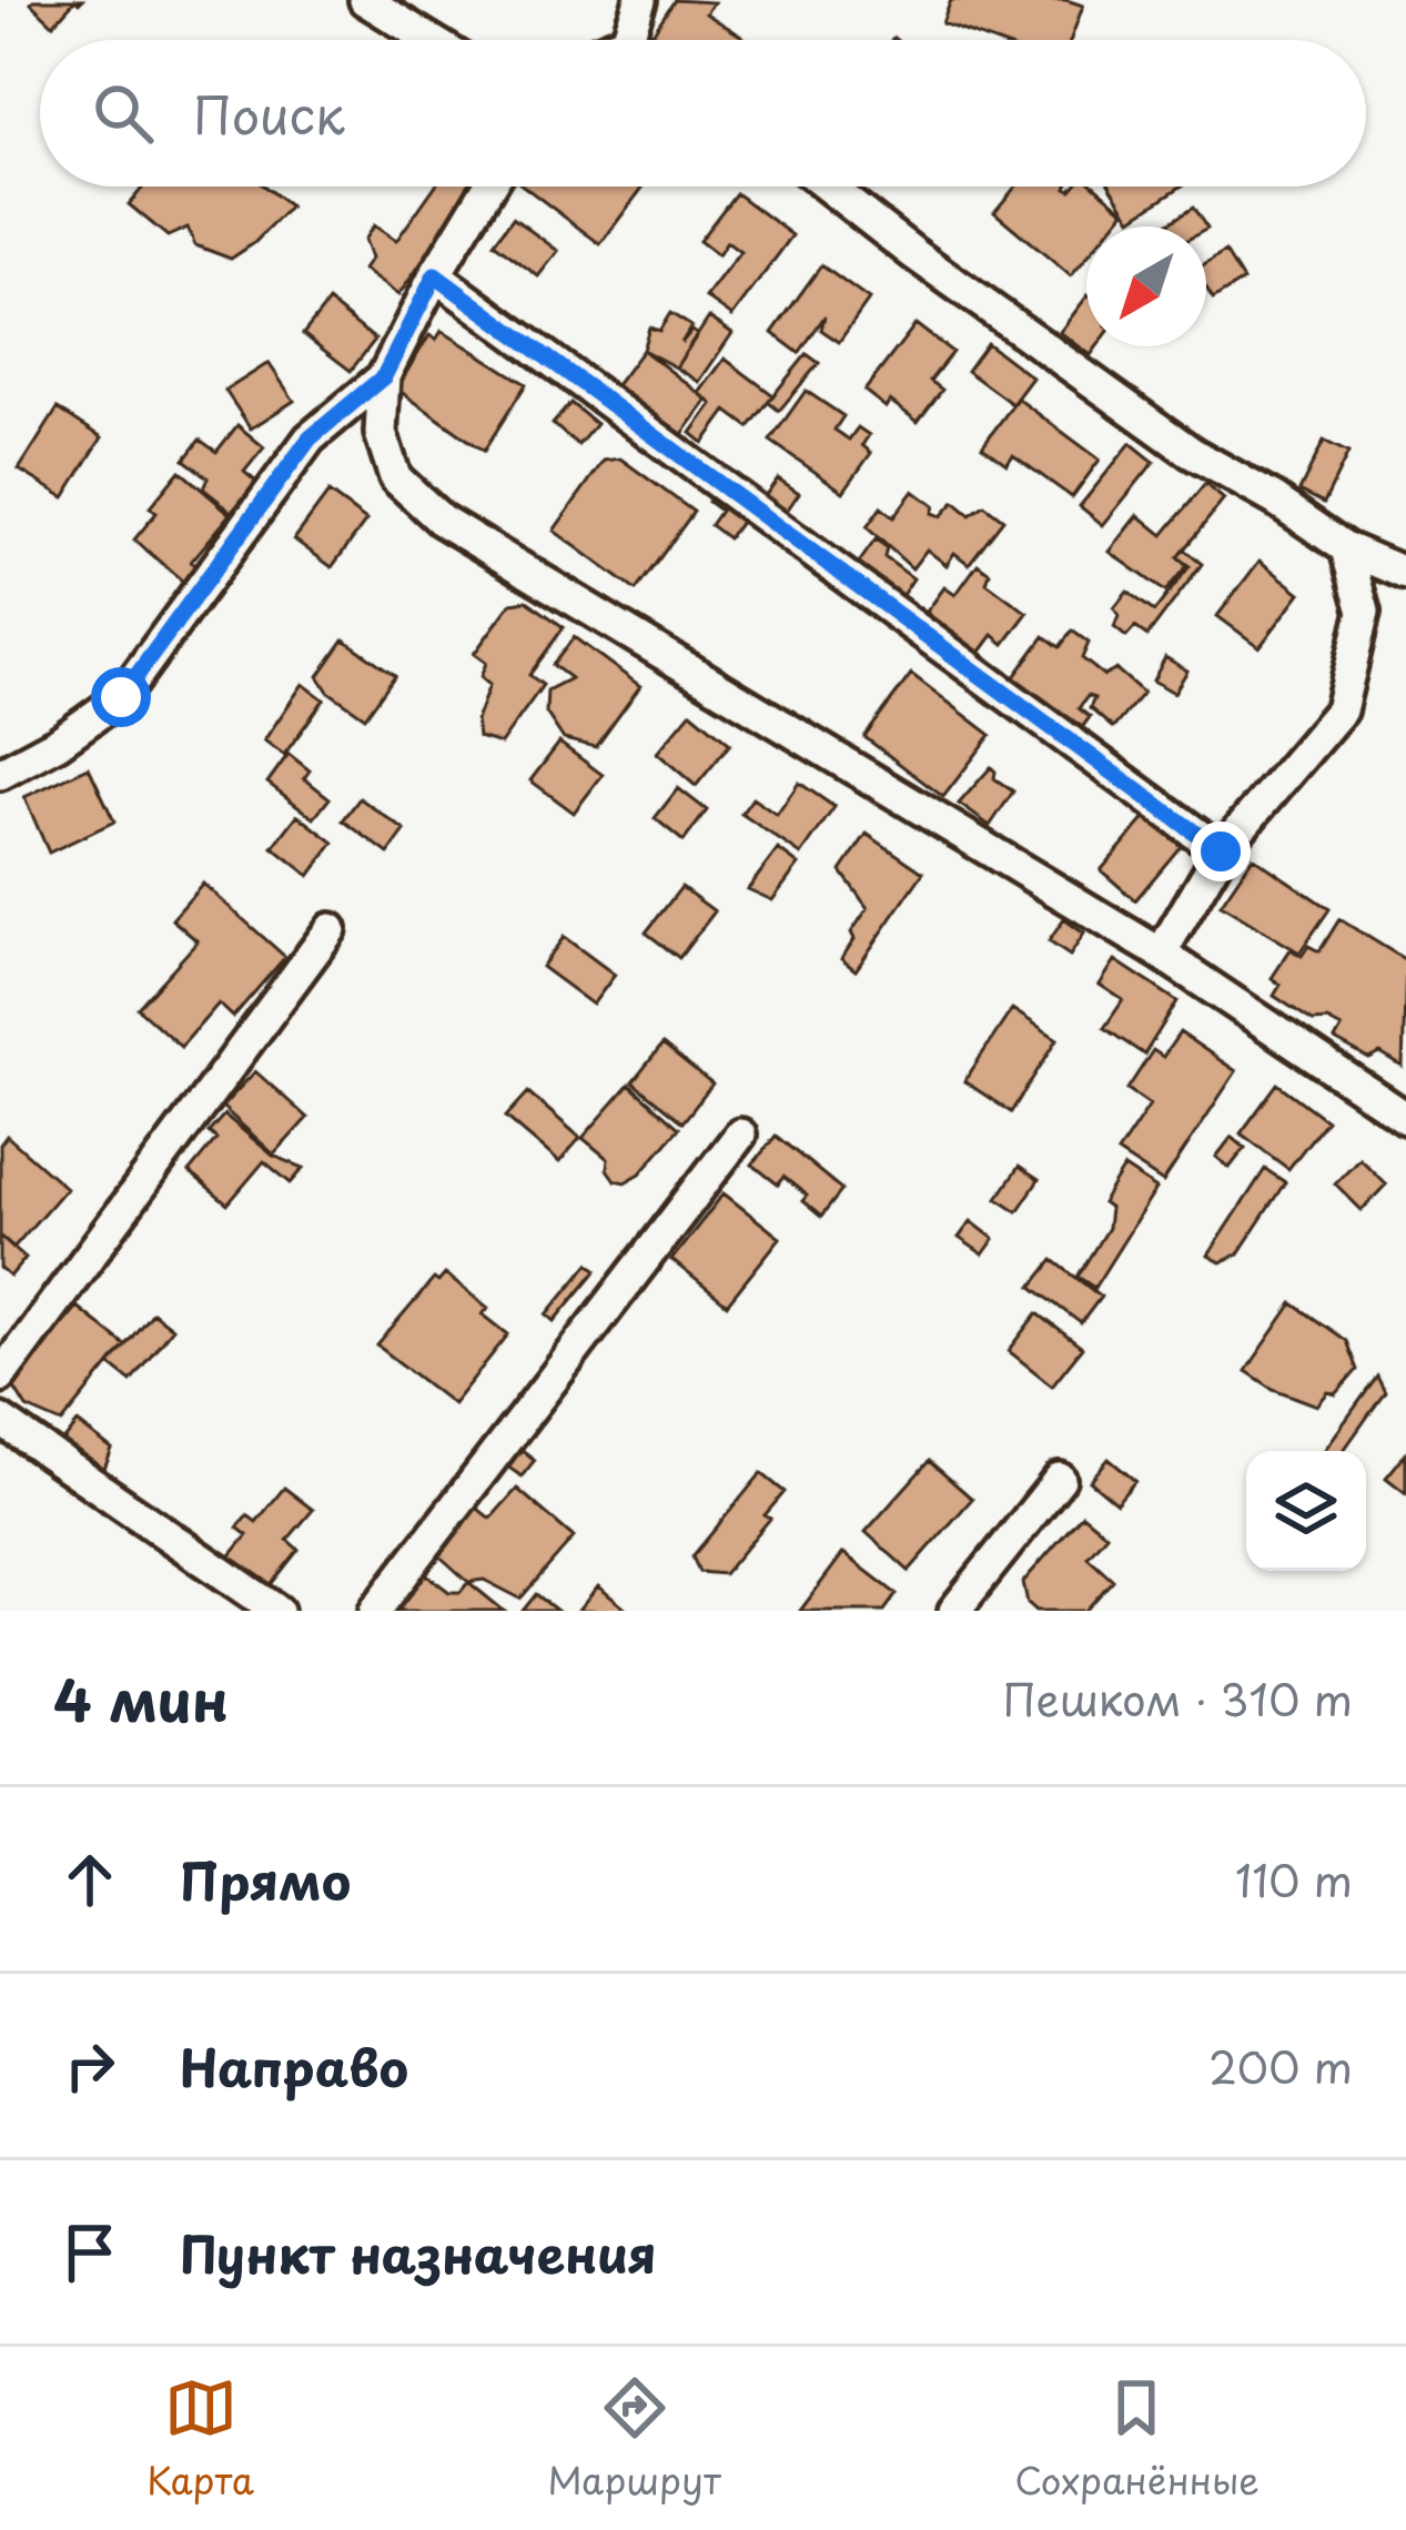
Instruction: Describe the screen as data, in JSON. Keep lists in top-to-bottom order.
{
  "north": "bottom left",
  "page": {
    "search": "Поиск",
    "heading": ["4 мин", "Пешком · 310 m"],
    "list": [
      ["Прямо", "110 m"],
      ["Направо", "200 m"],
      "Пункт назначения"
    ],
    "nav": ["Карта", "Маршрут", "Сохранённые"]
  }
}
